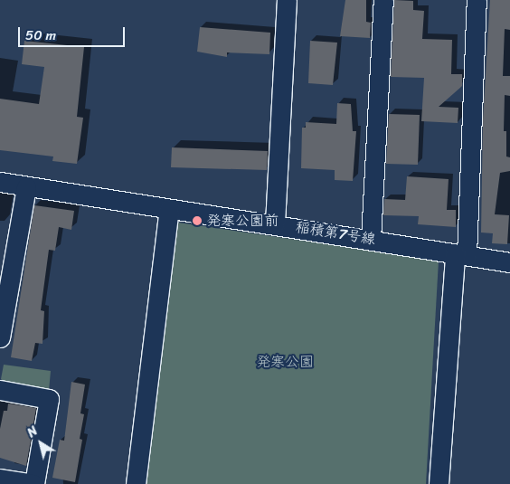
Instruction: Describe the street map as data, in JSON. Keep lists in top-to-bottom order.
{
  "streets": {
    "street": ["稲積第7号線"]
  },
  "parks": ["発寒公園"],
  "places": ["発寒公園前"],
  "scale_bar": "50 m",
  "north": "top left"
}
